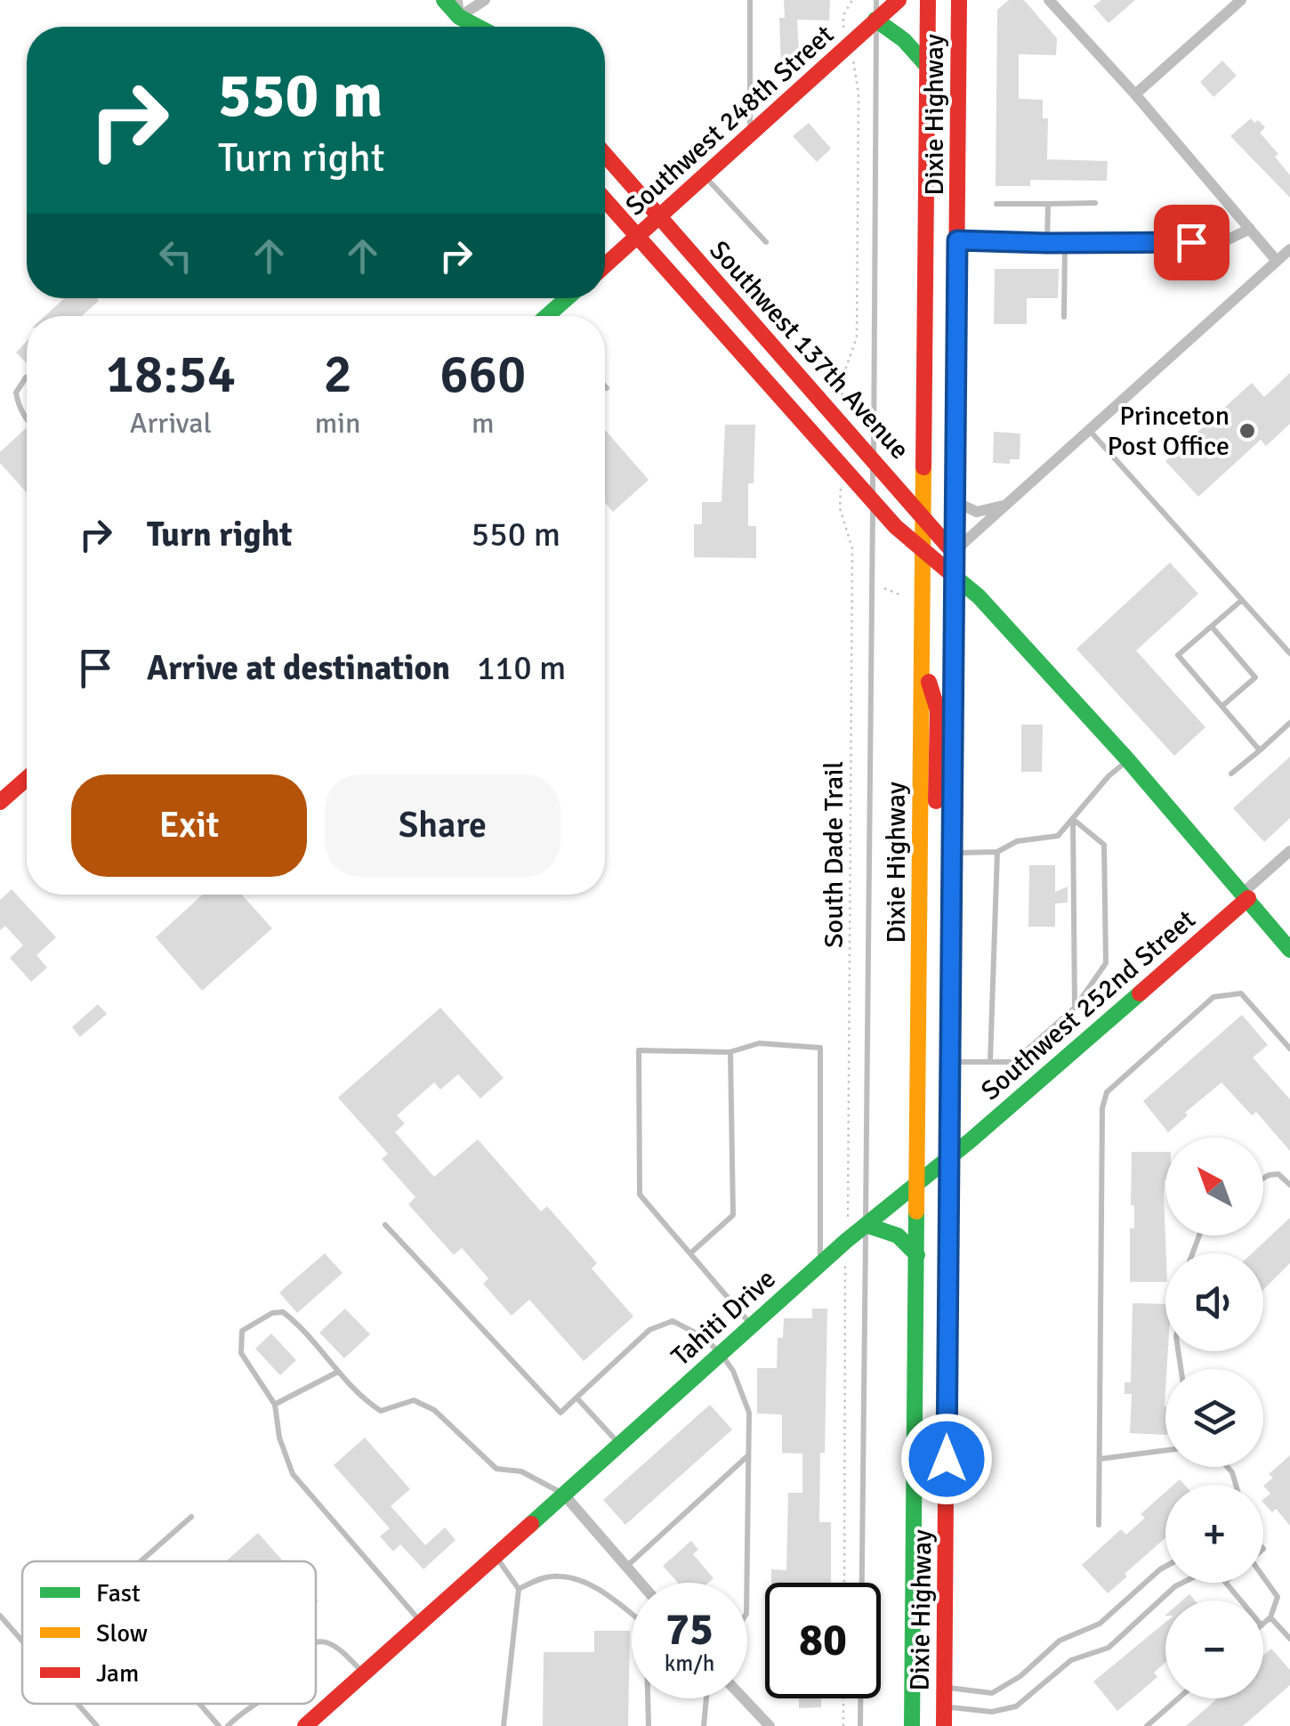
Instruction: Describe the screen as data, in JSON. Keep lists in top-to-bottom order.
{
  "streets": {
    "main road": [
      "Dixie Highway",
      "Southwest 248th Street",
      "Southwest 137th Avenue",
      "Southwest 252nd Street",
      "Tahiti Drive"
    ],
    "path": ["South Dade Trail"]
  },
  "crossings": [
    ["Dixie Highway", "Southwest 137th Avenue"],
    ["Dixie Highway", "Southwest 252nd Street"],
    ["Dixie Highway", "Tahiti Drive"],
    ["Southwest 248th Street", "Southwest 137th Avenue"],
    ["Southwest 137th Avenue", "Southwest 252nd Street"],
    ["Southwest 252nd Street", "Tahiti Drive"]
  ],
  "places": ["Princeton Post Office"],
  "legend": ["Fast", "Slow", "Jam"],
  "north": "top left",
  "page": {
    "turn": ["550 m", "Turn right"],
    "eta": [
      "18:54",
      "Arrival",
      "2",
      "min",
      "660",
      "m"
    ],
    "list": [
      {
        "name": "Turn right",
        "value": "550 m"
      },
      {
        "name": "Arrive at destination",
        "value": "110 m"
      }
    ],
    "buttons": ["Exit", "Share"],
    "map_buttons": ["+", "−"],
    "speed": "75 km/h",
    "limit": "80"
  }
}
